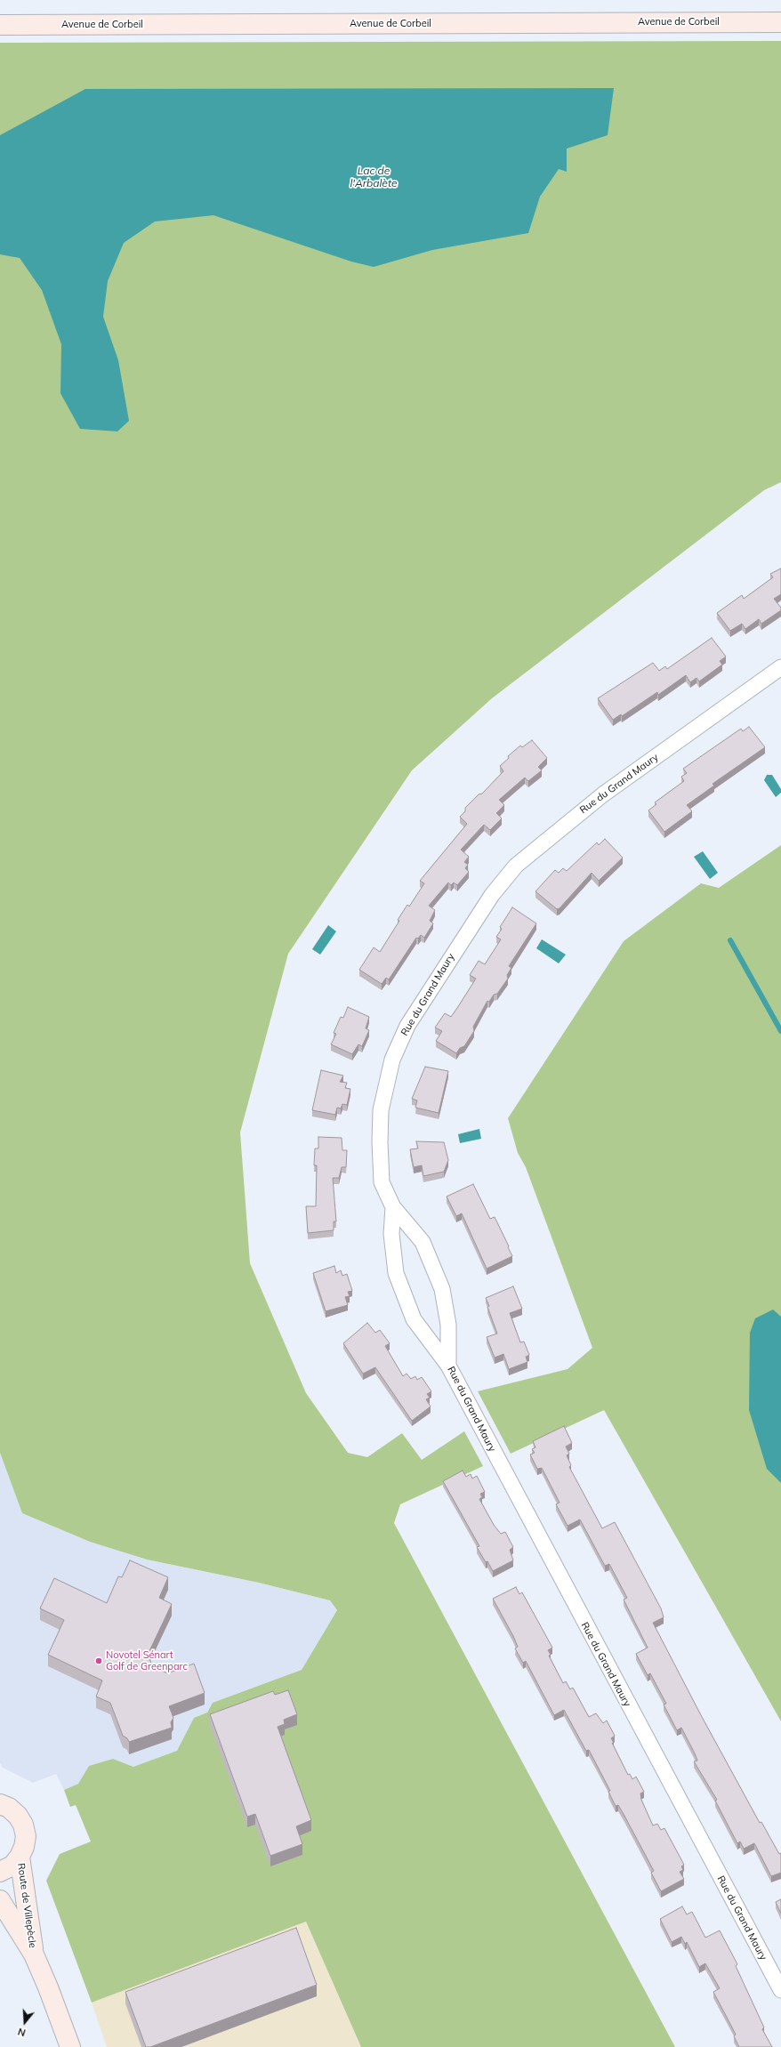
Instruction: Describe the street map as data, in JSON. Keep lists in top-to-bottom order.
{
  "streets": {
    "main road": ["Avenue de Corbeil", "Route de Villepècle"],
    "street": ["Rue du Grand Maury"]
  },
  "water": ["Lac de l'Arbalète"],
  "places": ["Novotel Sénart Golf de Greenparc"],
  "north": "bottom"
}
